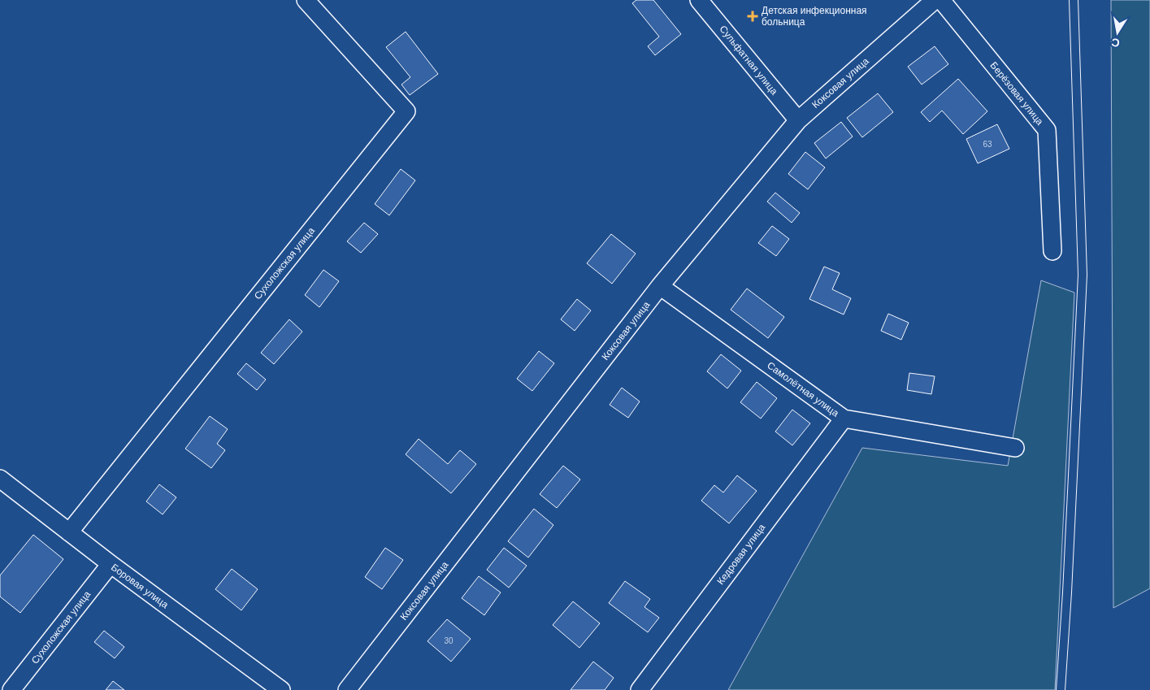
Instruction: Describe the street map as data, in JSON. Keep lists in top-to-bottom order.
{
  "streets": {
    "street": [
      "Сульфатная улица",
      "Коксовая улица",
      "Берёзовая улица",
      "Сухоложская улица",
      "Самолётная улица",
      "Кедровая улица",
      "Боровая улица"
    ]
  },
  "crossings": [
    ["Сульфатная улица", "Коксовая улица"],
    ["Коксовая улица", "Самолётная улица"],
    ["Сухоложская улица", "Боровая улица"],
    ["Самолётная улица", "Кедровая улица"]
  ],
  "places": {
    "health": ["Детская инфекционная больница"]
  },
  "house_numbers": ["63", "30"],
  "north": "bottom"
}
